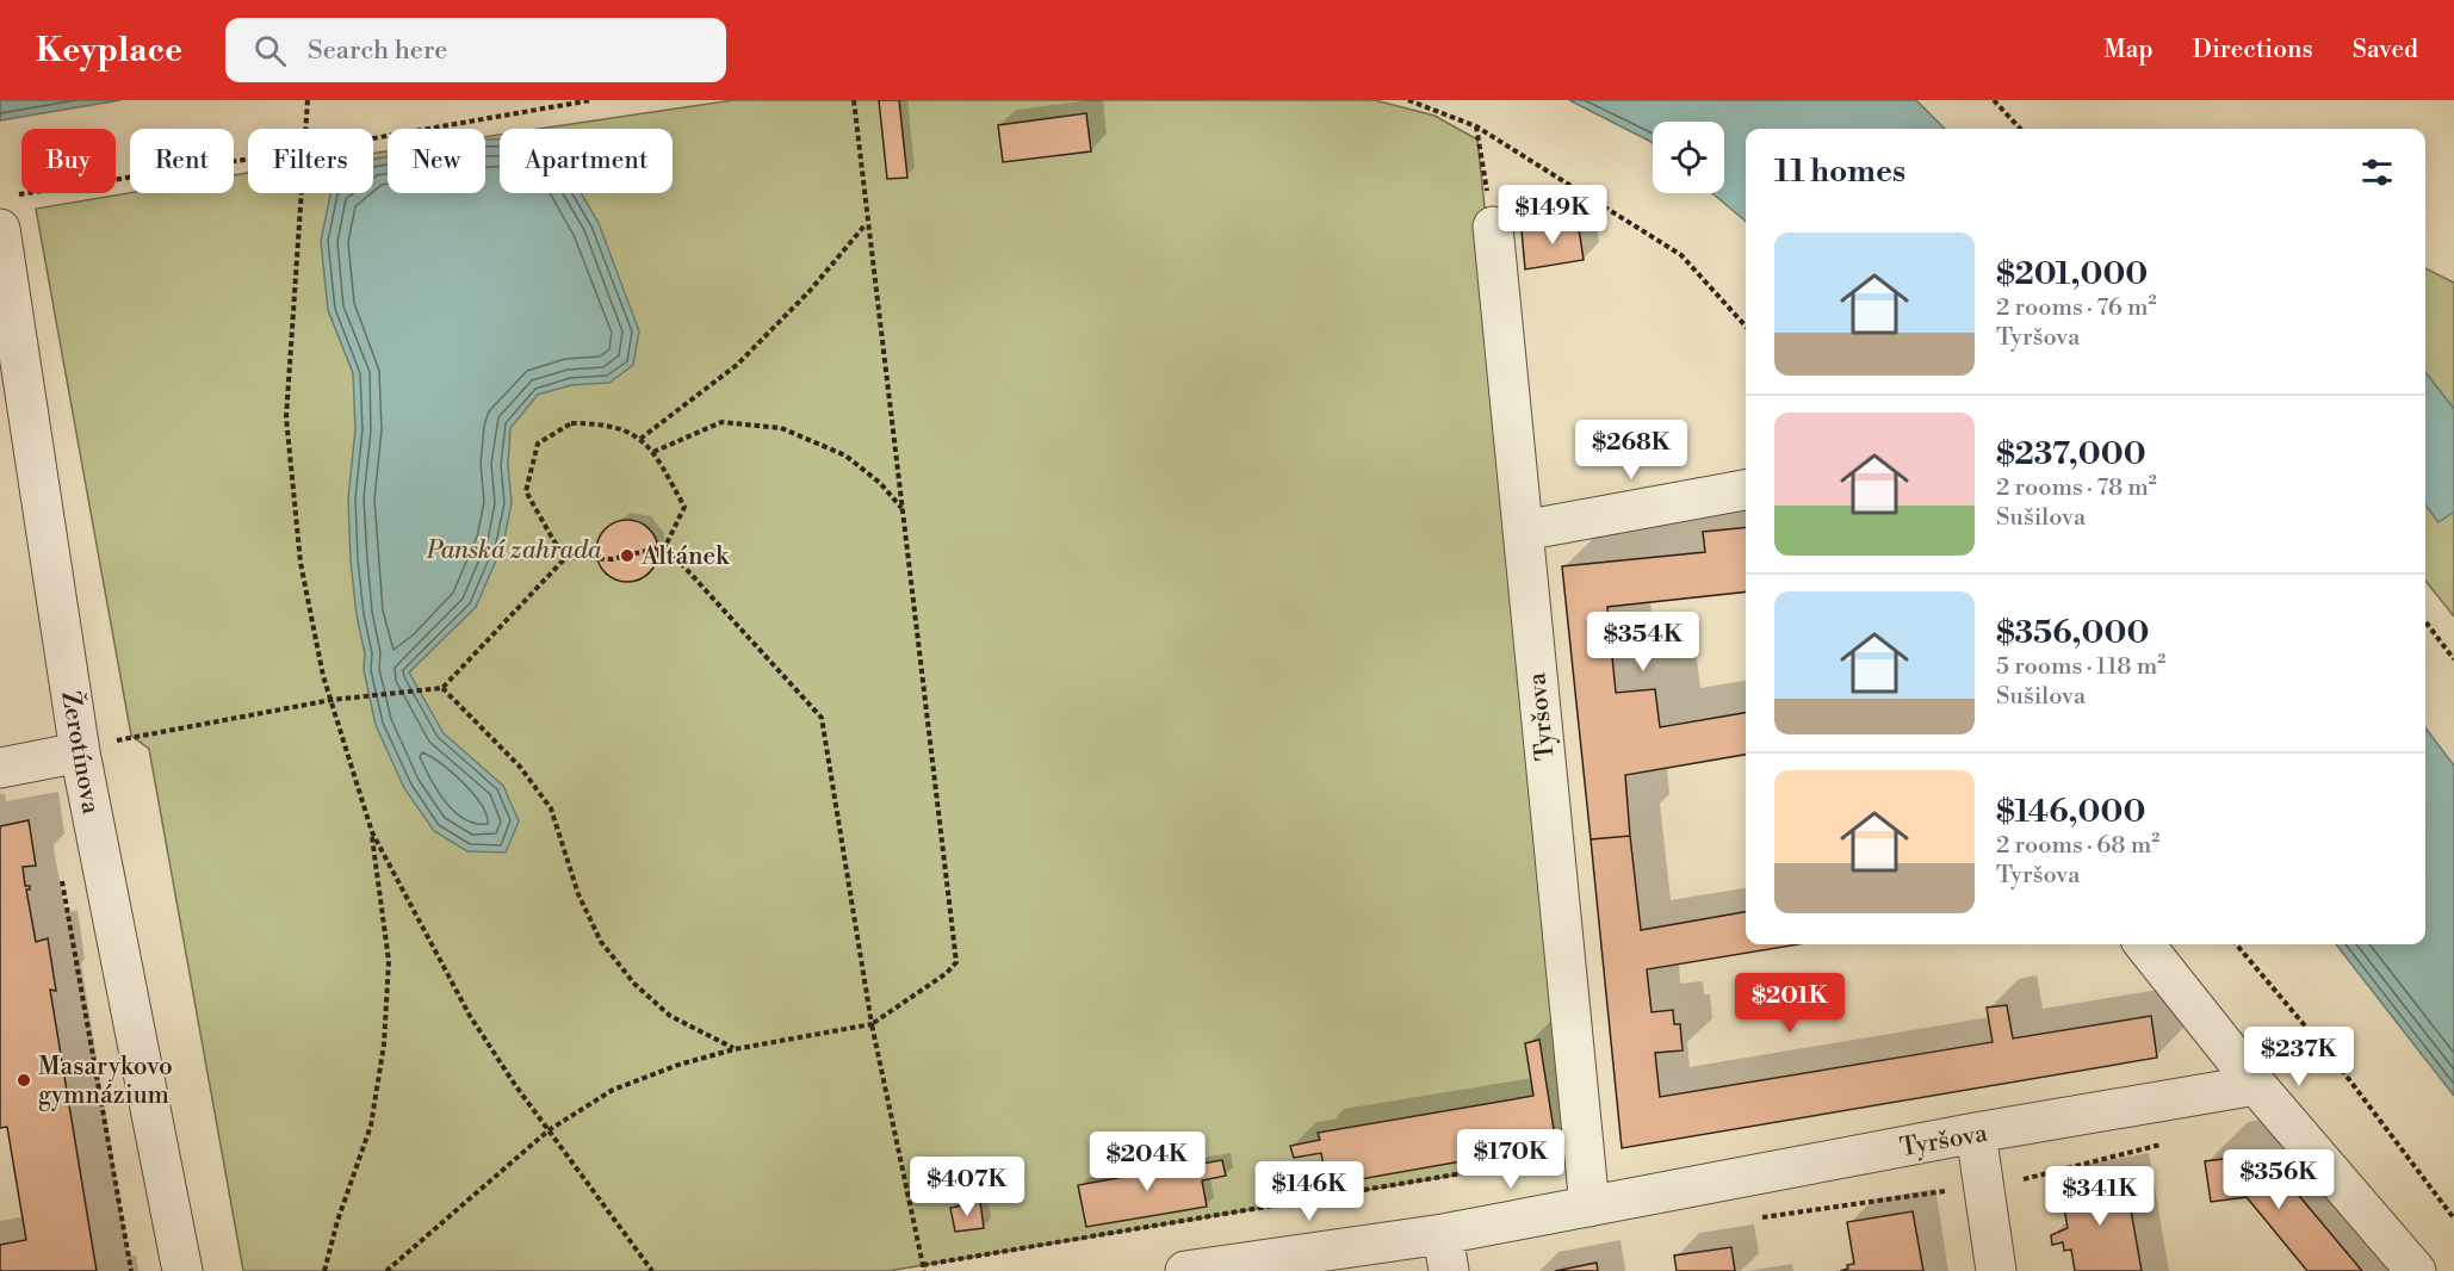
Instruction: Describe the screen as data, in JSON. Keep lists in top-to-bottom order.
{
  "streets": {
    "street": ["Tyršova", "Žerotínova"]
  },
  "parks": ["Panská zahrada"],
  "places": ["Altánek", "Masarykovo gymnázium"],
  "page": {
    "header": "Keyplace",
    "search": "Search here",
    "nav": ["Map", "Directions", "Saved"],
    "chip": [
      "Buy",
      "Rent",
      "Filters",
      "New",
      "Apartment"
    ],
    "heading": "11 homes",
    "price": [
      "$149K",
      "$268K",
      "$354K",
      "$201K",
      "$237K",
      "$170K",
      "$204K",
      "$356K",
      "$407K",
      "$146K",
      "$341K"
    ],
    "list": [
      {
        "name": "$201,000",
        "note": "2 rooms · 76 m² · Tyršova"
      },
      {
        "name": "$237,000",
        "note": "2 rooms · 78 m² · Sušilova"
      },
      {
        "name": "$356,000",
        "note": "5 rooms · 118 m² · Sušilova"
      },
      {
        "name": "$146,000",
        "note": "2 rooms · 68 m² · Tyršova"
      }
    ]
  }
}
